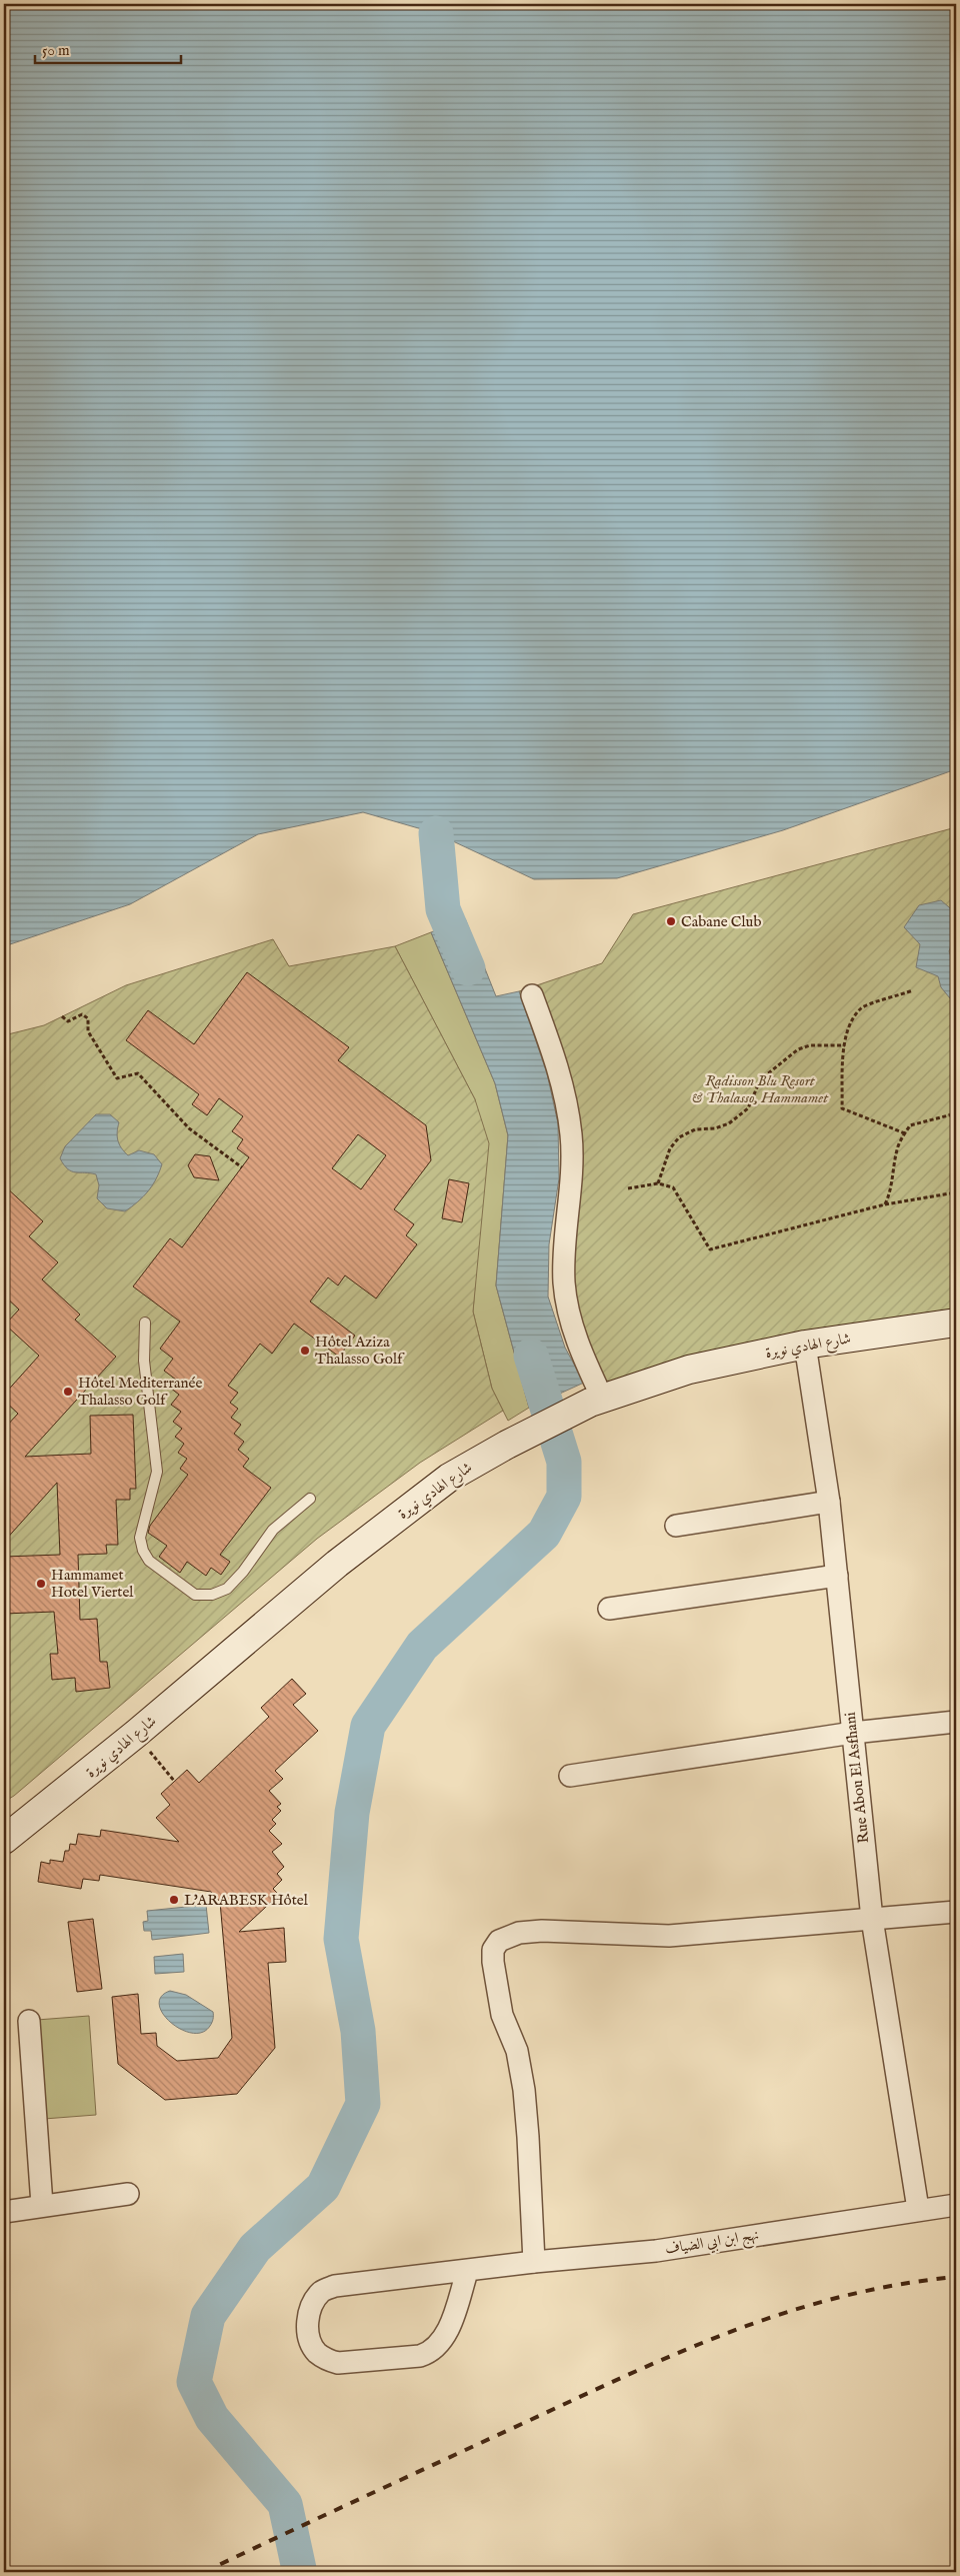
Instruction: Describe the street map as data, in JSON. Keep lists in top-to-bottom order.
{
  "streets": {
    "street": ["شارع الهادي نويرة", "Rue Abou El Asfhani", "نهج ابن ابي الضياف"]
  },
  "crossings": [
    ["شارع الهادي نويرة", "Rue Abou El Asfhani"],
    ["Rue Abou El Asfhani", "نهج ابن ابي الضياف"]
  ],
  "parks": ["Radisson Blu Resort & Thalasso, Hammamet"],
  "places": [
    "Cabane Club",
    "Hôtel Aziza Thalasso Golf",
    "Hôtel Mediterranée Thalasso Golf",
    "Hammamet Hotel Viertel",
    "L'ARABESK Hôtel"
  ],
  "scale_bar": "50 m"
}
